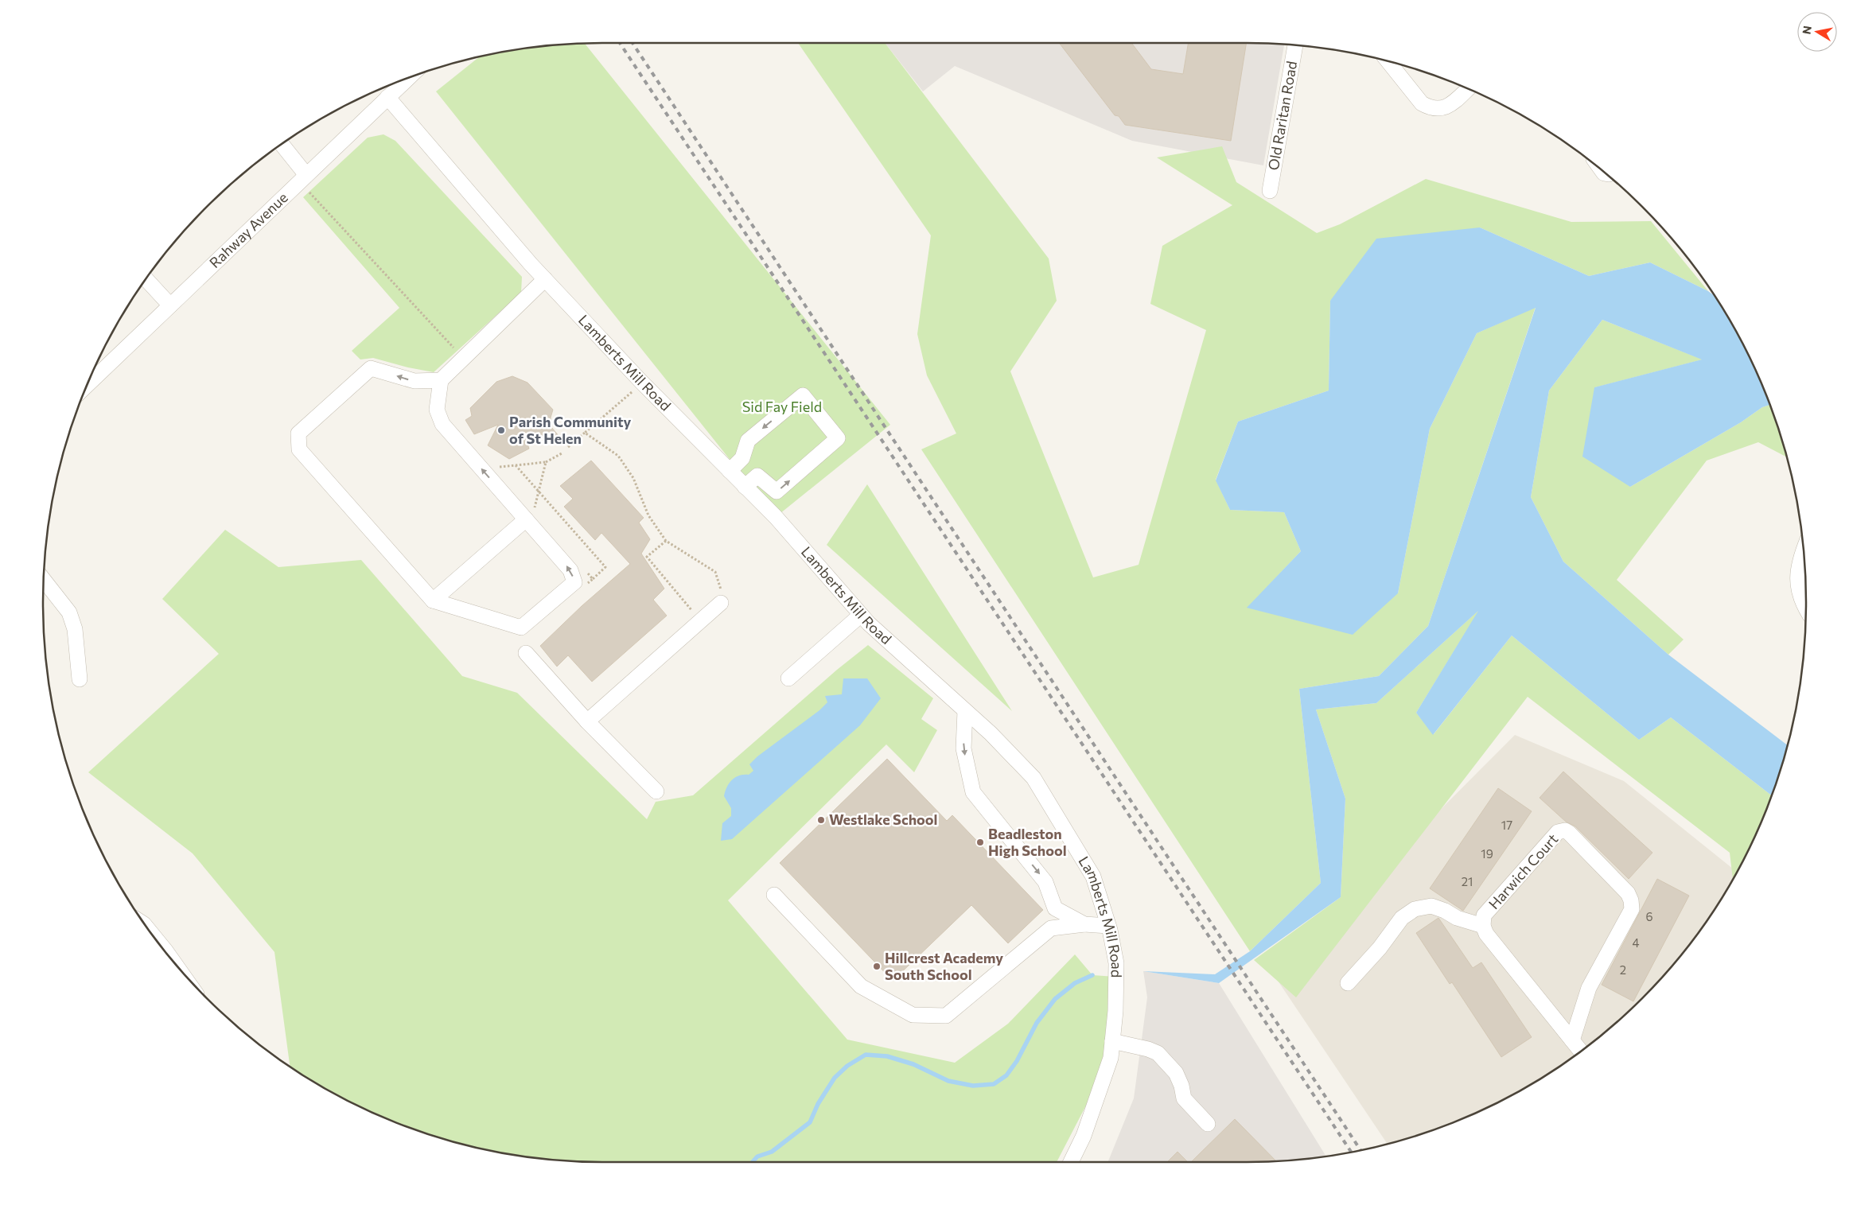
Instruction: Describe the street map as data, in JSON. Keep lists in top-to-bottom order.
{
  "streets": {
    "street": [
      "Old Raritan Road",
      "Rahway Avenue",
      "Lamberts Mill Road",
      "Harwich Court"
    ]
  },
  "crossings": [
    ["Rahway Avenue", "Lamberts Mill Road"]
  ],
  "parks": ["Sid Fay Field"],
  "places": [
    "Parish Community of St Helen",
    "Westlake School",
    "Beadleston High School",
    "Hillcrest Academy South School"
  ],
  "house_numbers": [
    "17",
    "19",
    "21",
    "6",
    "4",
    "2"
  ],
  "north": "left"
}
